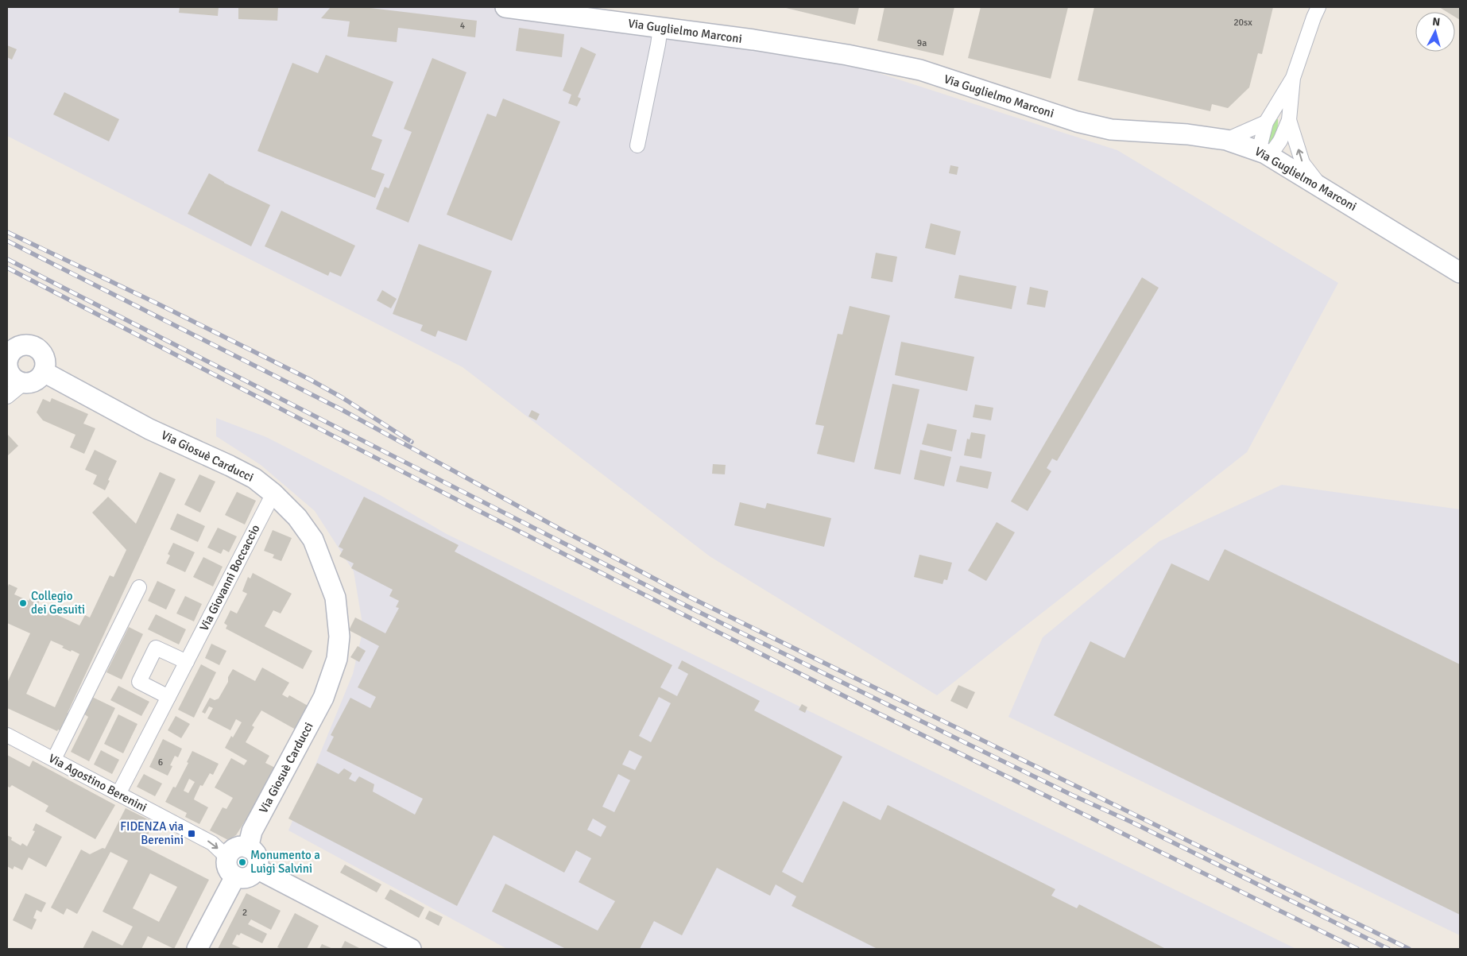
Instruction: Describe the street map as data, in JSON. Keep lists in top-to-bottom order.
{
  "streets": {
    "street": [
      "Via Guglielmo Marconi",
      "Via Giosuè Carducci",
      "Via Giovanni Boccaccio",
      "Via Agostino Berenini"
    ]
  },
  "crossings": [
    ["Via Giosuè Carducci", "Via Giovanni Boccaccio"],
    ["Via Giosuè Carducci", "Via Agostino Berenini"],
    ["Via Giovanni Boccaccio", "Via Agostino Berenini"]
  ],
  "one_way": ["Via Agostino Berenini"],
  "places": {
    "other": ["Collegio dei Gesuiti", "Monumento a Luigi Salvini"],
    "transit": ["FIDENZA via Berenini"]
  },
  "house_numbers": [
    "20sx",
    "4",
    "9a",
    "6",
    "2"
  ],
  "north": "top"
}
